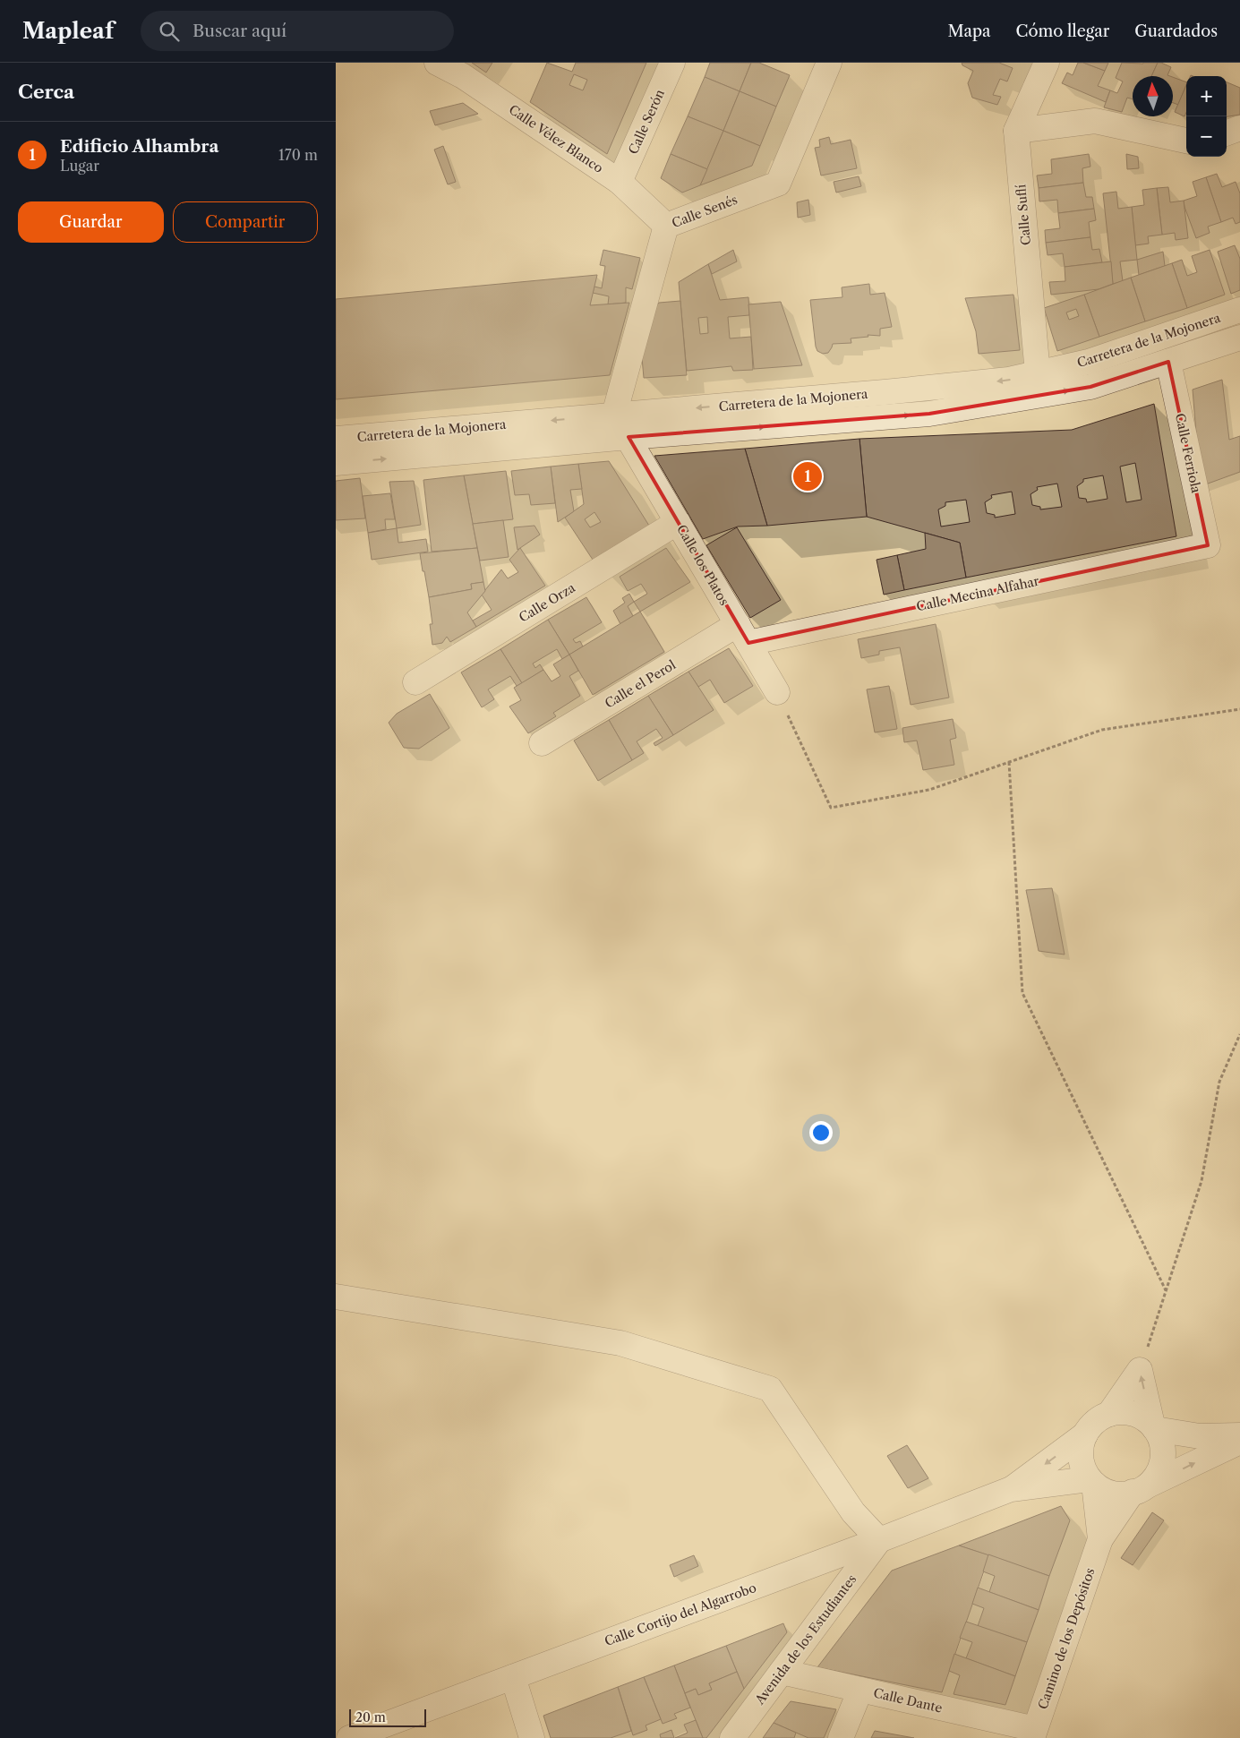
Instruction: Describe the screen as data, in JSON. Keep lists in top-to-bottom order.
{
  "streets": {
    "street": [
      "Calle Serón",
      "Calle Vélez Blanco",
      "Calle Senés",
      "Calle Suflí",
      "Carretera de la Mojonera",
      "Calle Ferriola",
      "Calle los Platos",
      "Calle Mecina Alfahar",
      "Calle Orza",
      "Calle el Perol",
      "Calle Cortijo del Algarrobo",
      "Camino de los Depósitos",
      "Avenida de los Estudiantes",
      "Calle Dante"
    ]
  },
  "crossings": [
    ["Calle Serón", "Calle Vélez Blanco"],
    ["Calle Vélez Blanco", "Calle Senés"],
    ["Calle Senés", "Carretera de la Mojonera"],
    ["Calle Suflí", "Carretera de la Mojonera"],
    ["Carretera de la Mojonera", "Calle Ferriola"],
    ["Carretera de la Mojonera", "Calle los Platos"],
    ["Calle Ferriola", "Calle Mecina Alfahar"],
    ["Calle los Platos", "Calle Mecina Alfahar"],
    ["Calle los Platos", "Calle Orza"],
    ["Calle los Platos", "Calle el Perol"],
    ["Calle Mecina Alfahar", "Calle el Perol"],
    ["Calle Cortijo del Algarrobo", "Camino de los Depósitos"],
    ["Calle Cortijo del Algarrobo", "Avenida de los Estudiantes"],
    ["Camino de los Depósitos", "Calle Dante"],
    ["Avenida de los Estudiantes", "Calle Dante"]
  ],
  "scale_bar": "20 m",
  "north": "top",
  "page": {
    "header": "Mapleaf",
    "search": "Buscar aquí",
    "nav": ["Mapa", "Cómo llegar", "Guardados"],
    "heading": "Cerca",
    "map_buttons": ["+", "−"],
    "list": [
      {
        "mark": "1",
        "name": "Edificio Alhambra",
        "note": "Lugar",
        "value": "170 m"
      }
    ],
    "buttons": ["Guardar", "Compartir"],
    "pins": "1",
    "scale": "20 m"
  }
}
